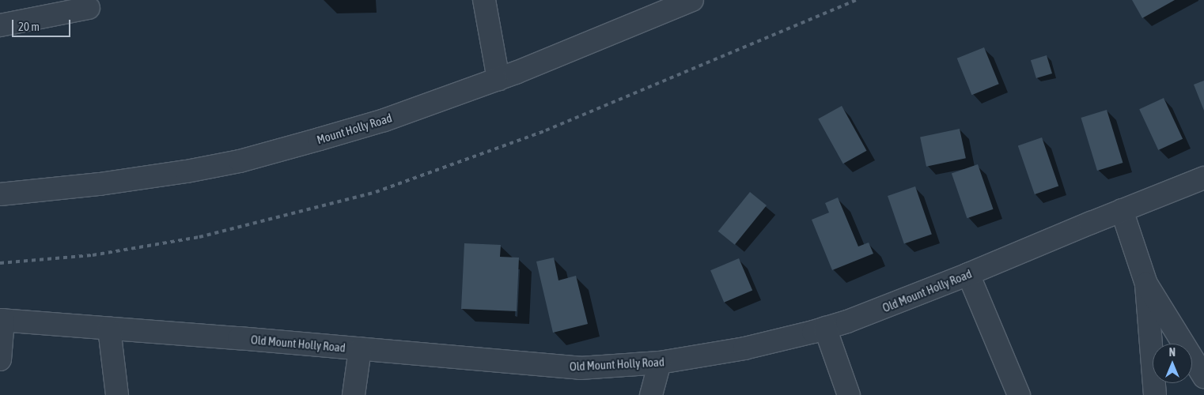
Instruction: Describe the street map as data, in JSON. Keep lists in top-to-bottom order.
{
  "streets": {
    "street": ["Mount Holly Road", "Old Mount Holly Road"]
  },
  "scale_bar": "20 m",
  "north": "top"
}
